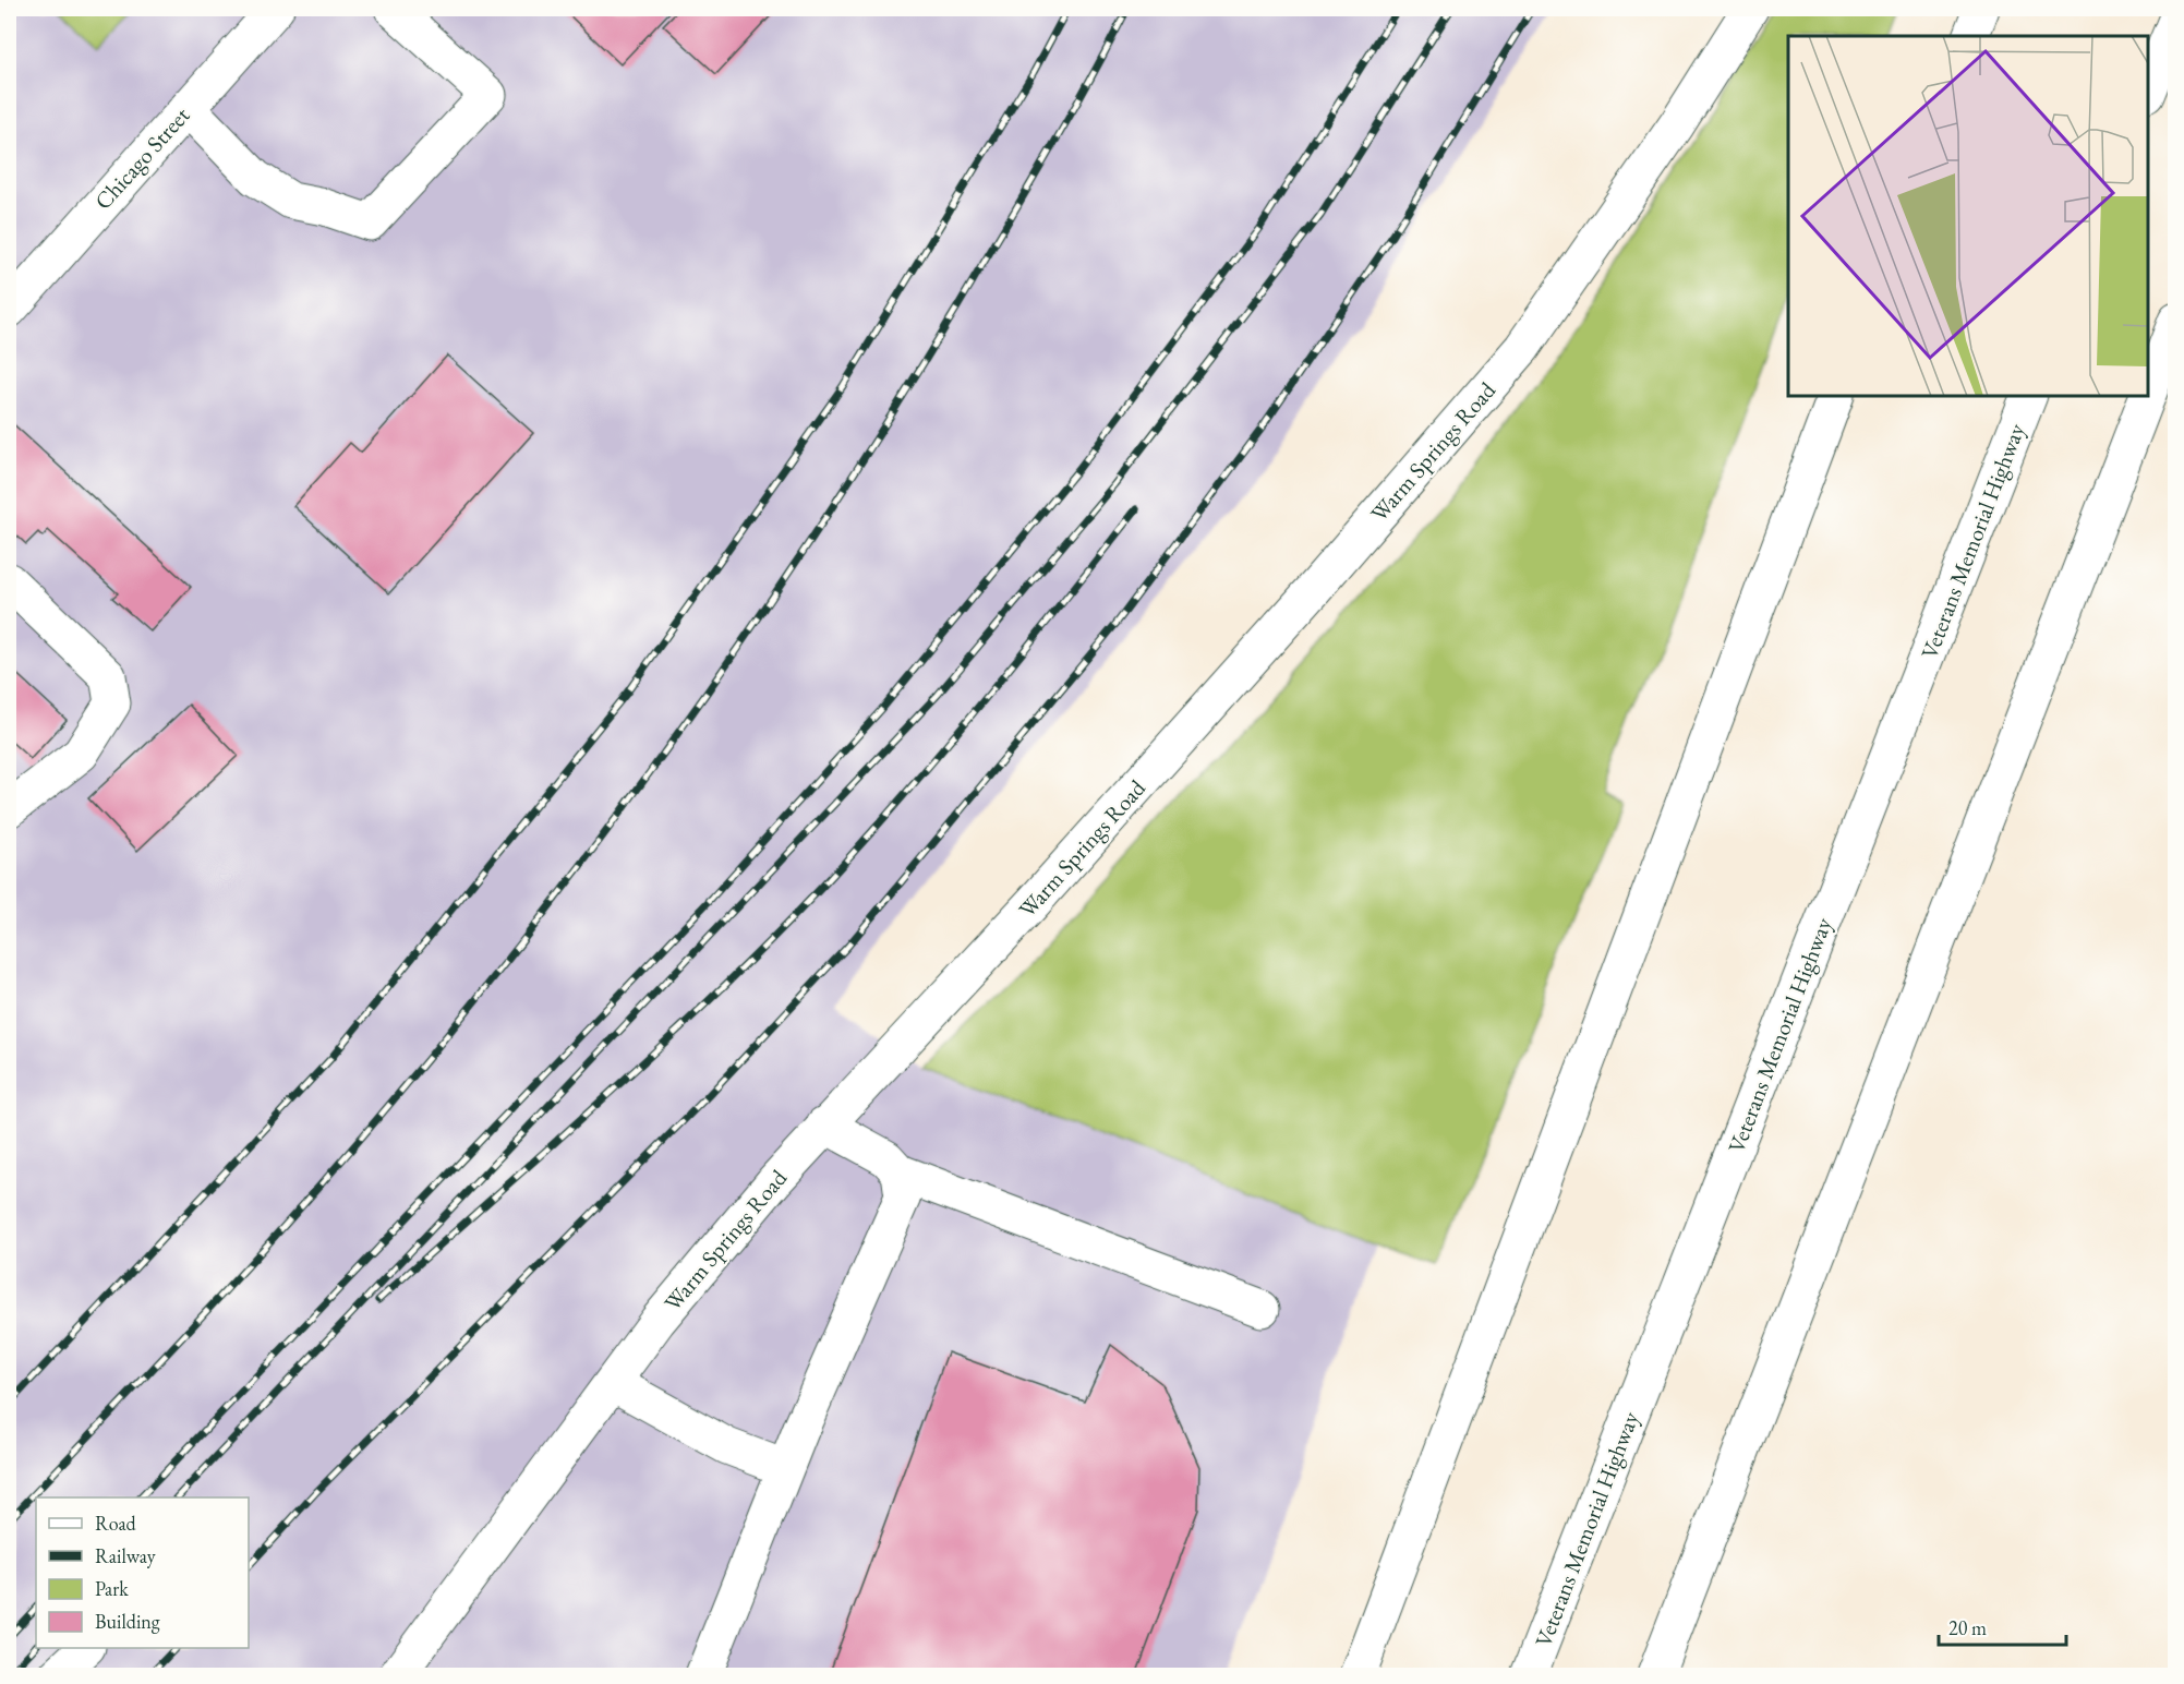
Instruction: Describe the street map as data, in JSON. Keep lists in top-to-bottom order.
{
  "streets": {
    "main road": ["Chicago Street", "Warm Springs Road", "Veterans Memorial Highway"]
  },
  "legend": [
    "Road",
    "Railway",
    "Park",
    "Building"
  ],
  "scale_bar": "20 m"
}
